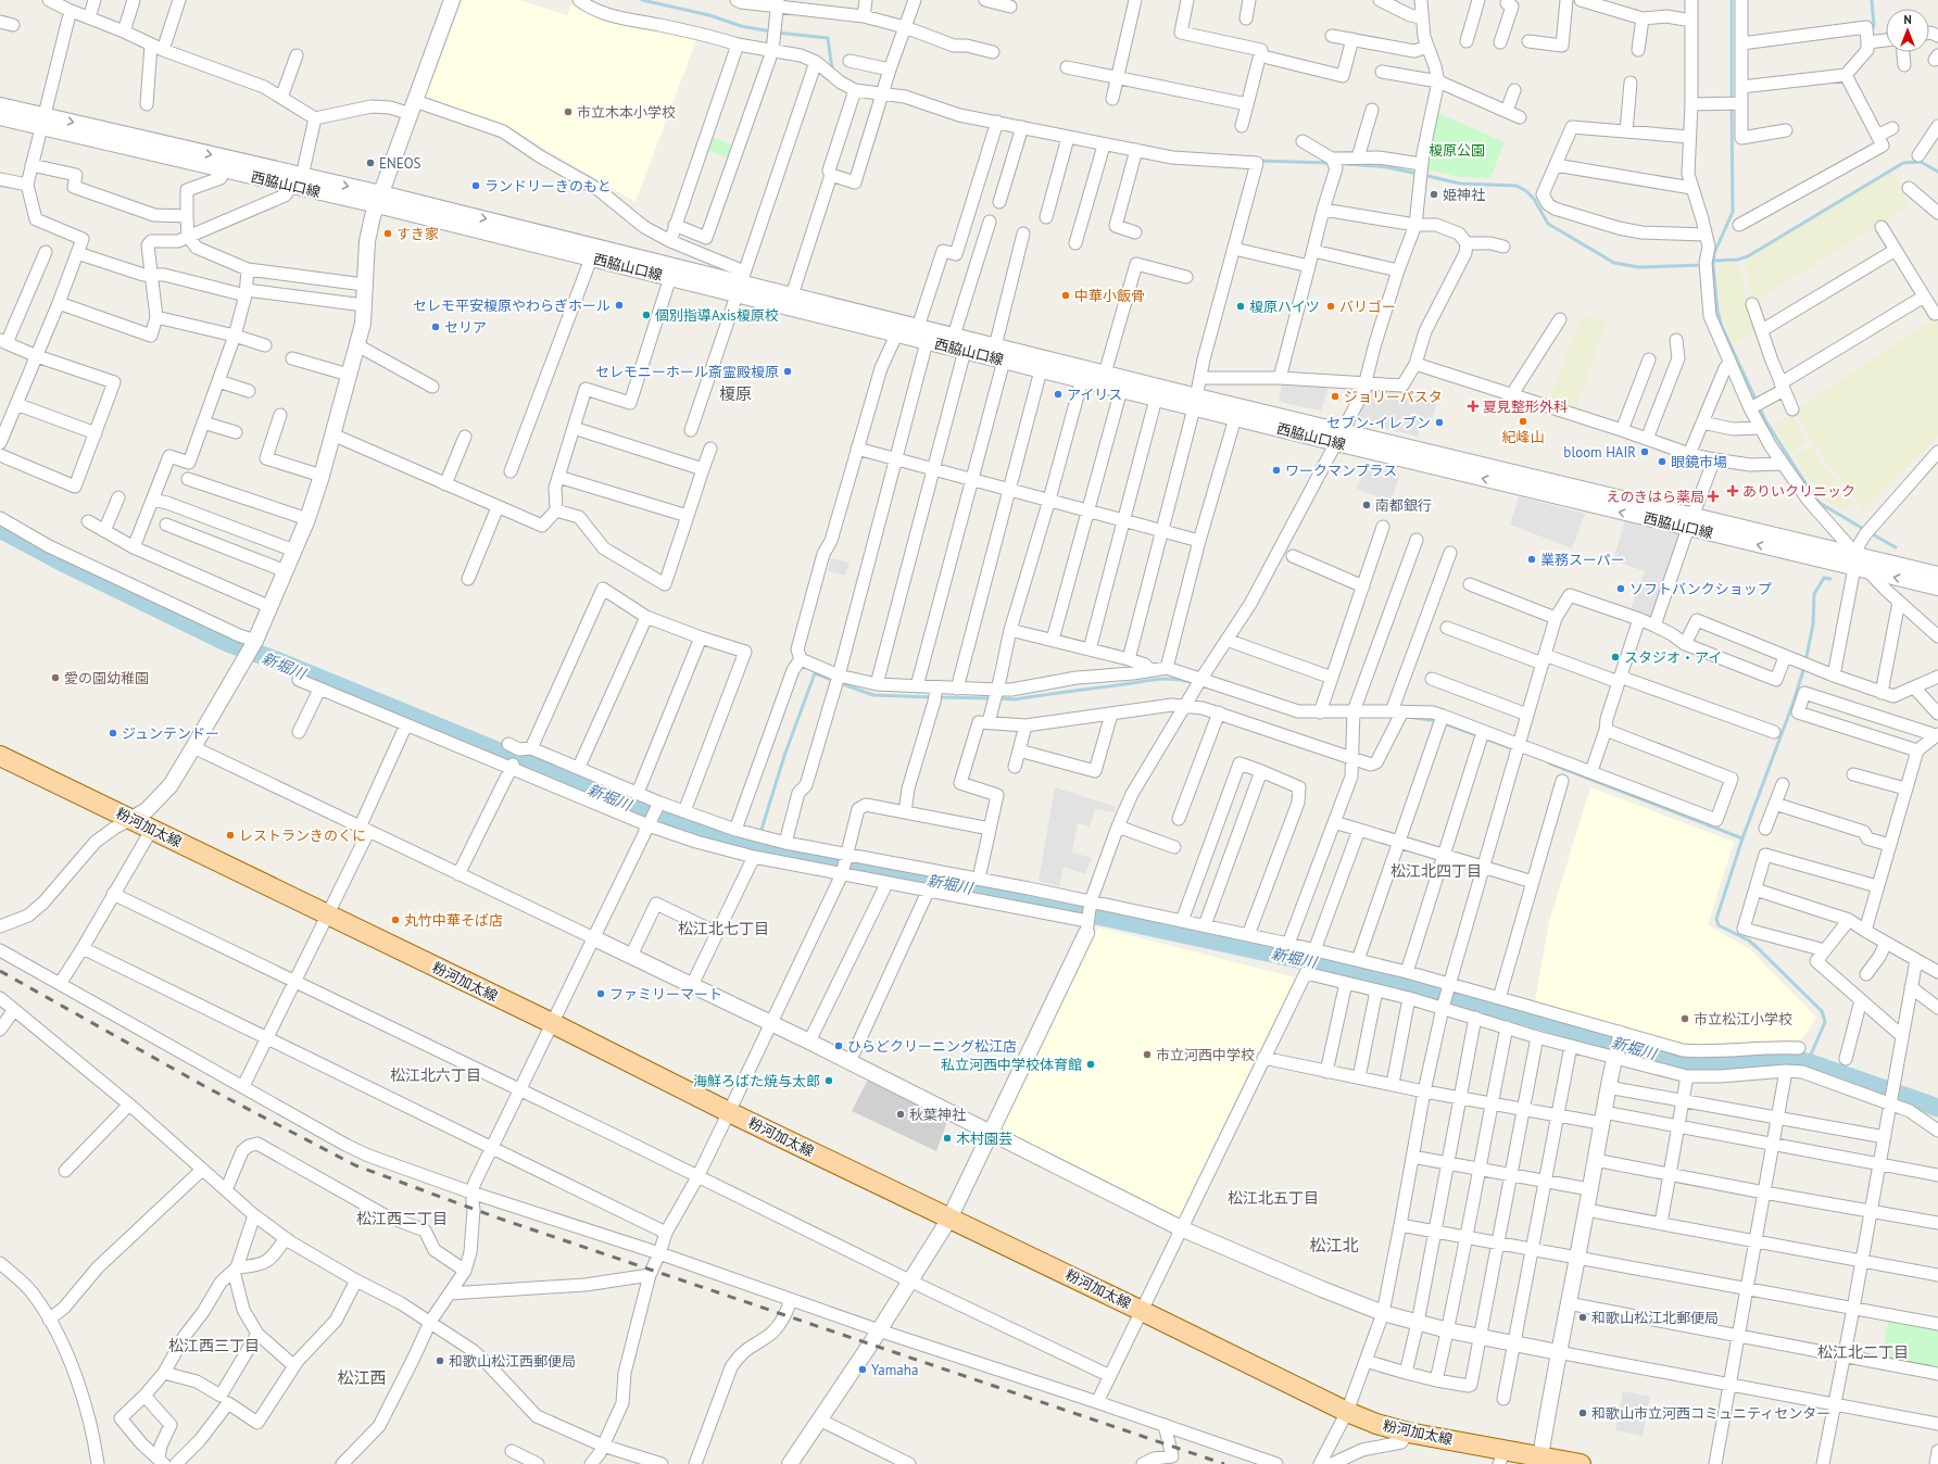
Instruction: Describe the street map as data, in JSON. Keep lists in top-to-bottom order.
{
  "streets": {
    "main road": ["粉河加太線"],
    "street": ["西脇山口線"]
  },
  "districts": [
    "榎原",
    "松江北四丁目",
    "松江北七丁目",
    "松江北六丁目",
    "松江北五丁目",
    "松江西二丁目",
    "松江北",
    "松江西三丁目",
    "松江北二丁目",
    "松江西"
  ],
  "water": ["新堀川"],
  "parks": ["榎原公園"],
  "places": {
    "other": [
      "市立木本小学校",
      "ENEOS",
      "ランドリーきのもと",
      "姫神社",
      "すき家",
      "中華小飯骨",
      "セレモ平安榎原やわらぎホール",
      "榎原ハイツ",
      "バリゴー",
      "個別指導Axis榎原校",
      "セリア",
      "セレモニーホール斎霊殿榎原",
      "アイリス",
      "ジョリーパスタ",
      "紀峰山",
      "セブン-イレブン",
      "bloom HAIR",
      "眼鏡市場",
      "ワークマンプラス",
      "南都銀行",
      "業務スーパー",
      "ソフトバンクショップ",
      "スタジオ・アイ",
      "愛の園幼稚園",
      "ジュンテンドー",
      "レストランきのくに",
      "丸竹中華そば店",
      "ファミリーマート",
      "市立松江小学校",
      "ひらどクリーニング松江店",
      "市立河西中学校",
      "私立河西中学校体育館",
      "海鮮ろばた焼与太郎",
      "秋葉神社",
      "木村園芸",
      "和歌山松江北郵便局",
      "和歌山松江西郵便局",
      "Yamaha",
      "和歌山市立河西コミュニティセンター"
    ],
    "health": ["夏見整形外科", "ありいクリニック", "えのきはら薬局"]
  },
  "north": "top"
}
